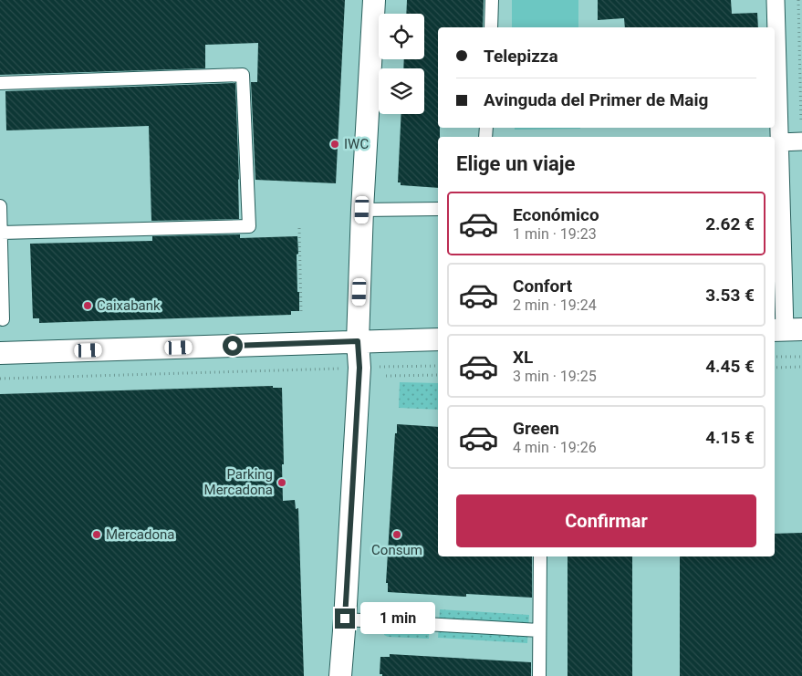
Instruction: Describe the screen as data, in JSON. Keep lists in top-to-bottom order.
{
  "places": [
    "IWC",
    "Caixabank",
    "Parking Mercadona",
    "Mercadona",
    "Consum"
  ],
  "page": {
    "banner": ["Telepizza", "Avinguda del Primer de Maig"],
    "heading": "Elige un viaje",
    "list": [
      {
        "name": "Económico",
        "note": "1 min · 19:23",
        "value": "2.62 €"
      },
      {
        "name": "Confort",
        "note": "2 min · 19:24",
        "value": "3.53 €"
      },
      {
        "name": "XL",
        "note": "3 min · 19:25",
        "value": "4.45 €"
      },
      {
        "name": "Green",
        "note": "4 min · 19:26",
        "value": "4.15 €"
      }
    ],
    "buttons": "Confirmar",
    "bubble": "1 min"
  }
}
